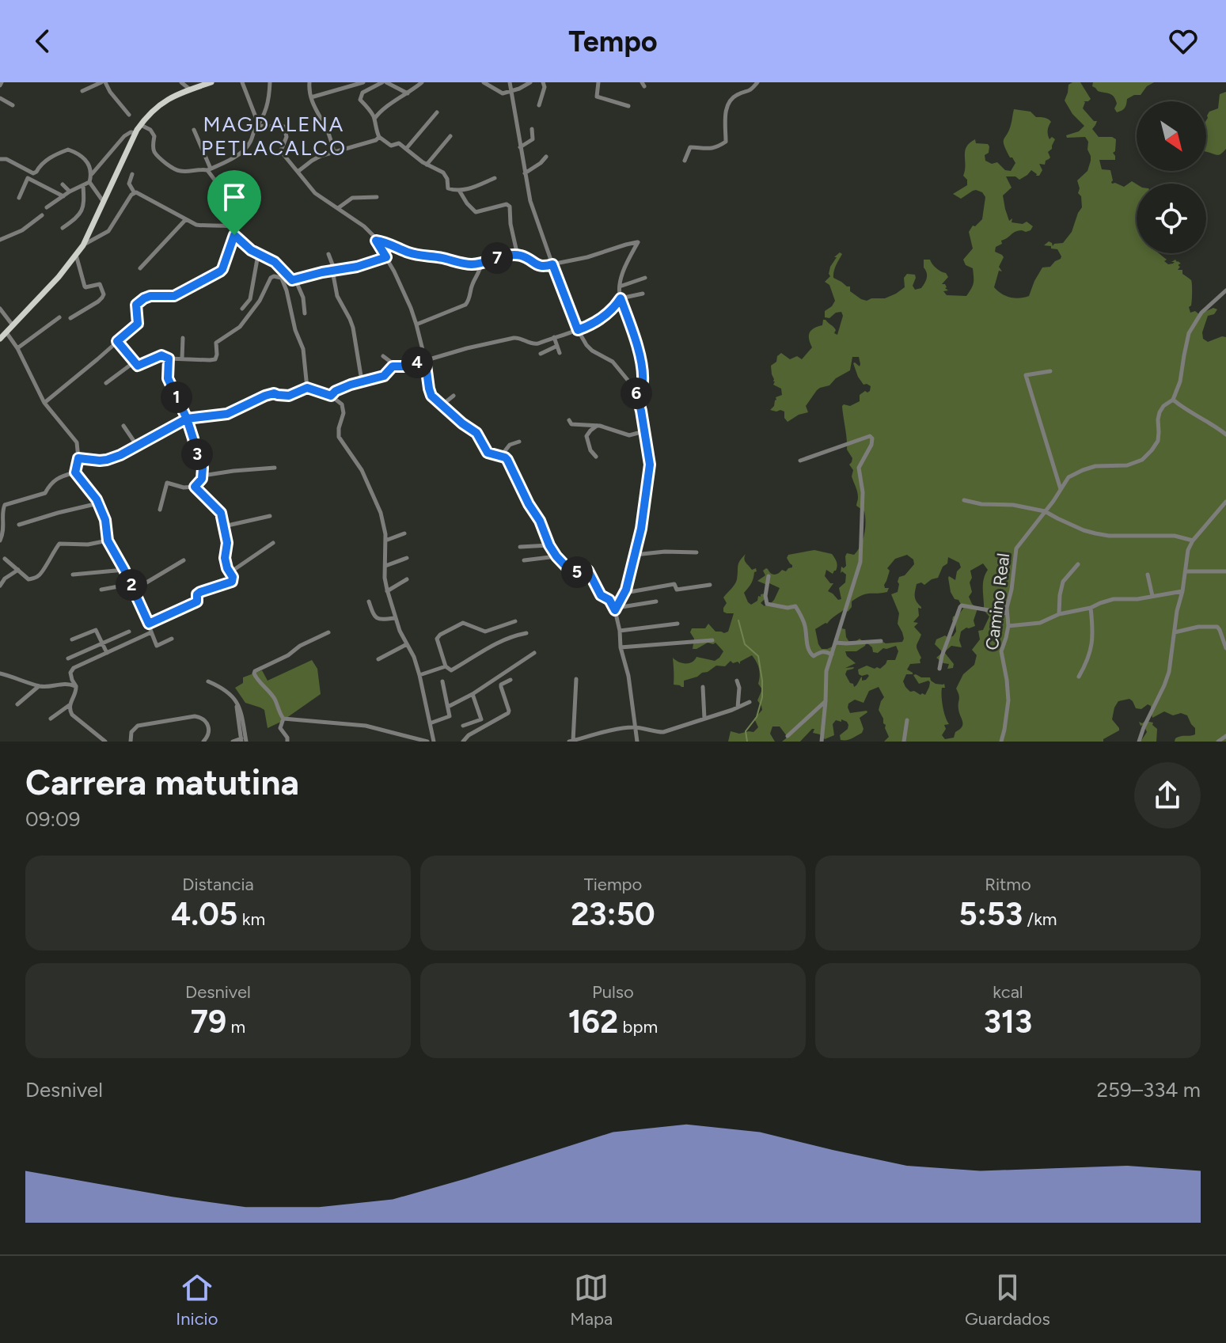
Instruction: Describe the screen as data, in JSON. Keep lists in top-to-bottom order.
{
  "streets": {
    "street": ["Camino Real"]
  },
  "districts": ["MAGDALENA PETLACALCO"],
  "north": "bottom right",
  "page": {
    "header": "Tempo",
    "pins": [
      "7",
      "4",
      "6",
      "1",
      "3",
      "5",
      "2"
    ],
    "heading": ["Carrera matutina", "09:09"],
    "stats": [
      ["Distancia", "4.05 km"],
      ["Tiempo", "23:50"],
      ["Ritmo", "5:53 /km"],
      ["Desnivel", "79 m"],
      ["Pulso", "162 bpm"],
      ["kcal", "313"]
    ],
    "chart": ["Desnivel", "259–334 m"],
    "tabs": ["Inicio", "Mapa", "Guardados"]
  }
}
